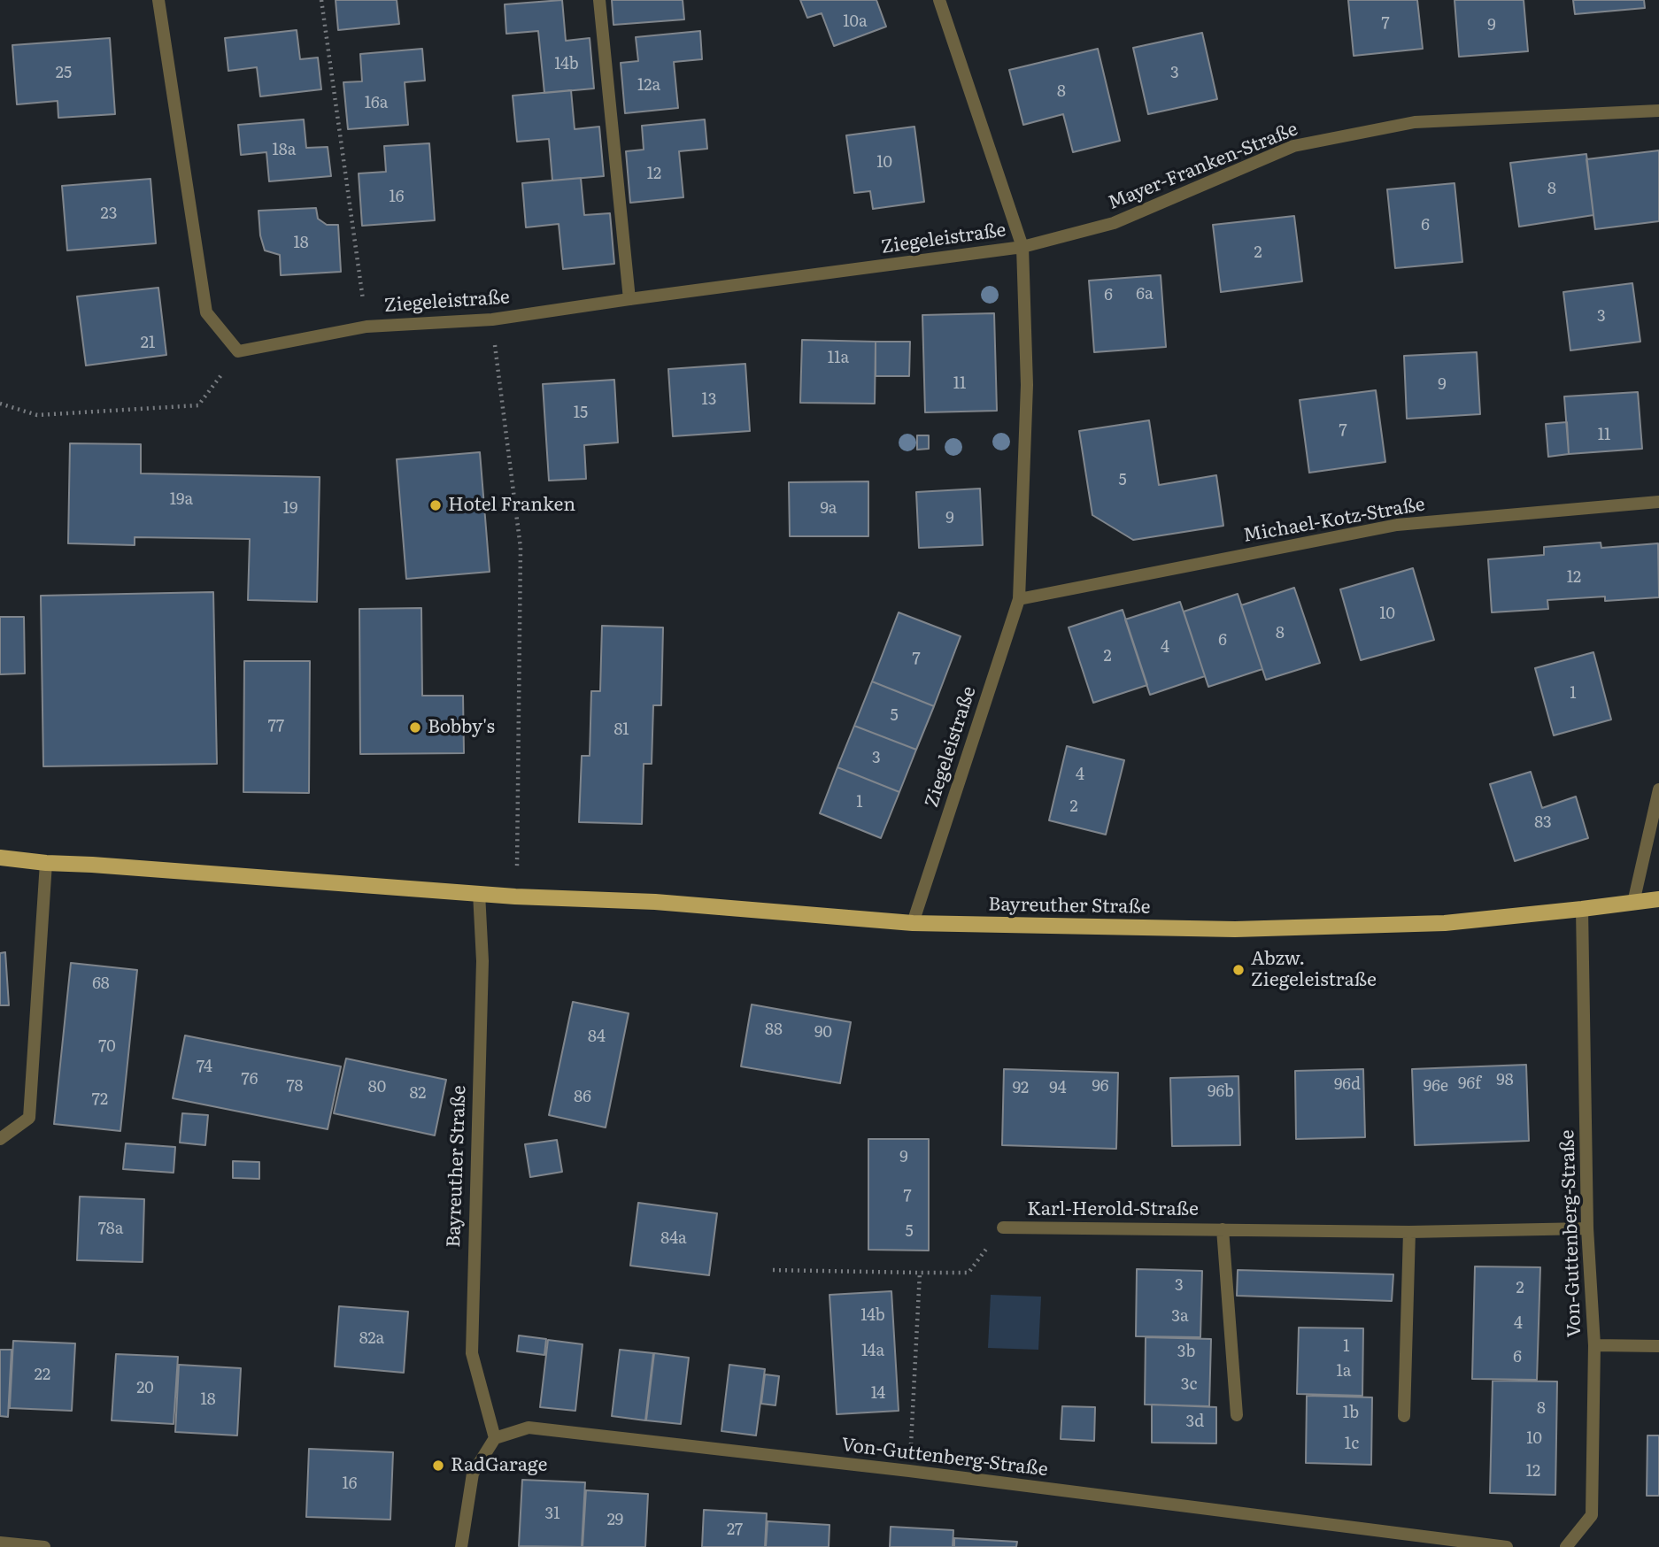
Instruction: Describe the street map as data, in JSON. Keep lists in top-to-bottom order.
{
  "streets": {
    "main road": ["Bayreuther Straße"],
    "street": [
      "Mayer-Franken-Straße",
      "Ziegeleistraße",
      "Michael-Kotz-Straße",
      "Karl-Herold-Straße",
      "Von-Guttenberg-Straße"
    ]
  },
  "crossings": [
    ["Mayer-Franken-Straße", "Ziegeleistraße"],
    ["Ziegeleistraße", "Michael-Kotz-Straße"],
    ["Ziegeleistraße", "Bayreuther Straße"],
    ["Bayreuther Straße", "Von-Guttenberg-Straße"],
    ["Karl-Herold-Straße", "Von-Guttenberg-Straße"]
  ],
  "places": [
    "Hotel Franken",
    "Bobby's",
    "Abzw. Ziegeleistraße",
    "RadGarage"
  ],
  "house_numbers": [
    "10a",
    "7",
    "9",
    "14b",
    "25",
    "3",
    "12a",
    "8",
    "16a",
    "18a",
    "10",
    "12",
    "8",
    "16",
    "23",
    "6",
    "18",
    "2",
    "6a",
    "6",
    "3",
    "21",
    "11a",
    "11",
    "9",
    "13",
    "15",
    "7",
    "11",
    "5",
    "19a",
    "19",
    "9a",
    "9",
    "12",
    "10",
    "8",
    "6",
    "4",
    "2",
    "7",
    "1",
    "5",
    "77",
    "81",
    "3",
    "4",
    "1",
    "2",
    "83",
    "68",
    "88",
    "90",
    "84",
    "70",
    "74",
    "76",
    "98",
    "96f",
    "96d",
    "78",
    "96",
    "96e",
    "80",
    "92",
    "94",
    "96b",
    "82",
    "86",
    "72",
    "9",
    "7",
    "78a",
    "5",
    "84a",
    "3",
    "2",
    "14b",
    "3a",
    "4",
    "82a",
    "1",
    "14a",
    "3b",
    "6",
    "1a",
    "22",
    "3c",
    "20",
    "14",
    "18",
    "8",
    "1b",
    "3d",
    "10",
    "1c",
    "12",
    "16",
    "31",
    "29",
    "27"
  ]
}
